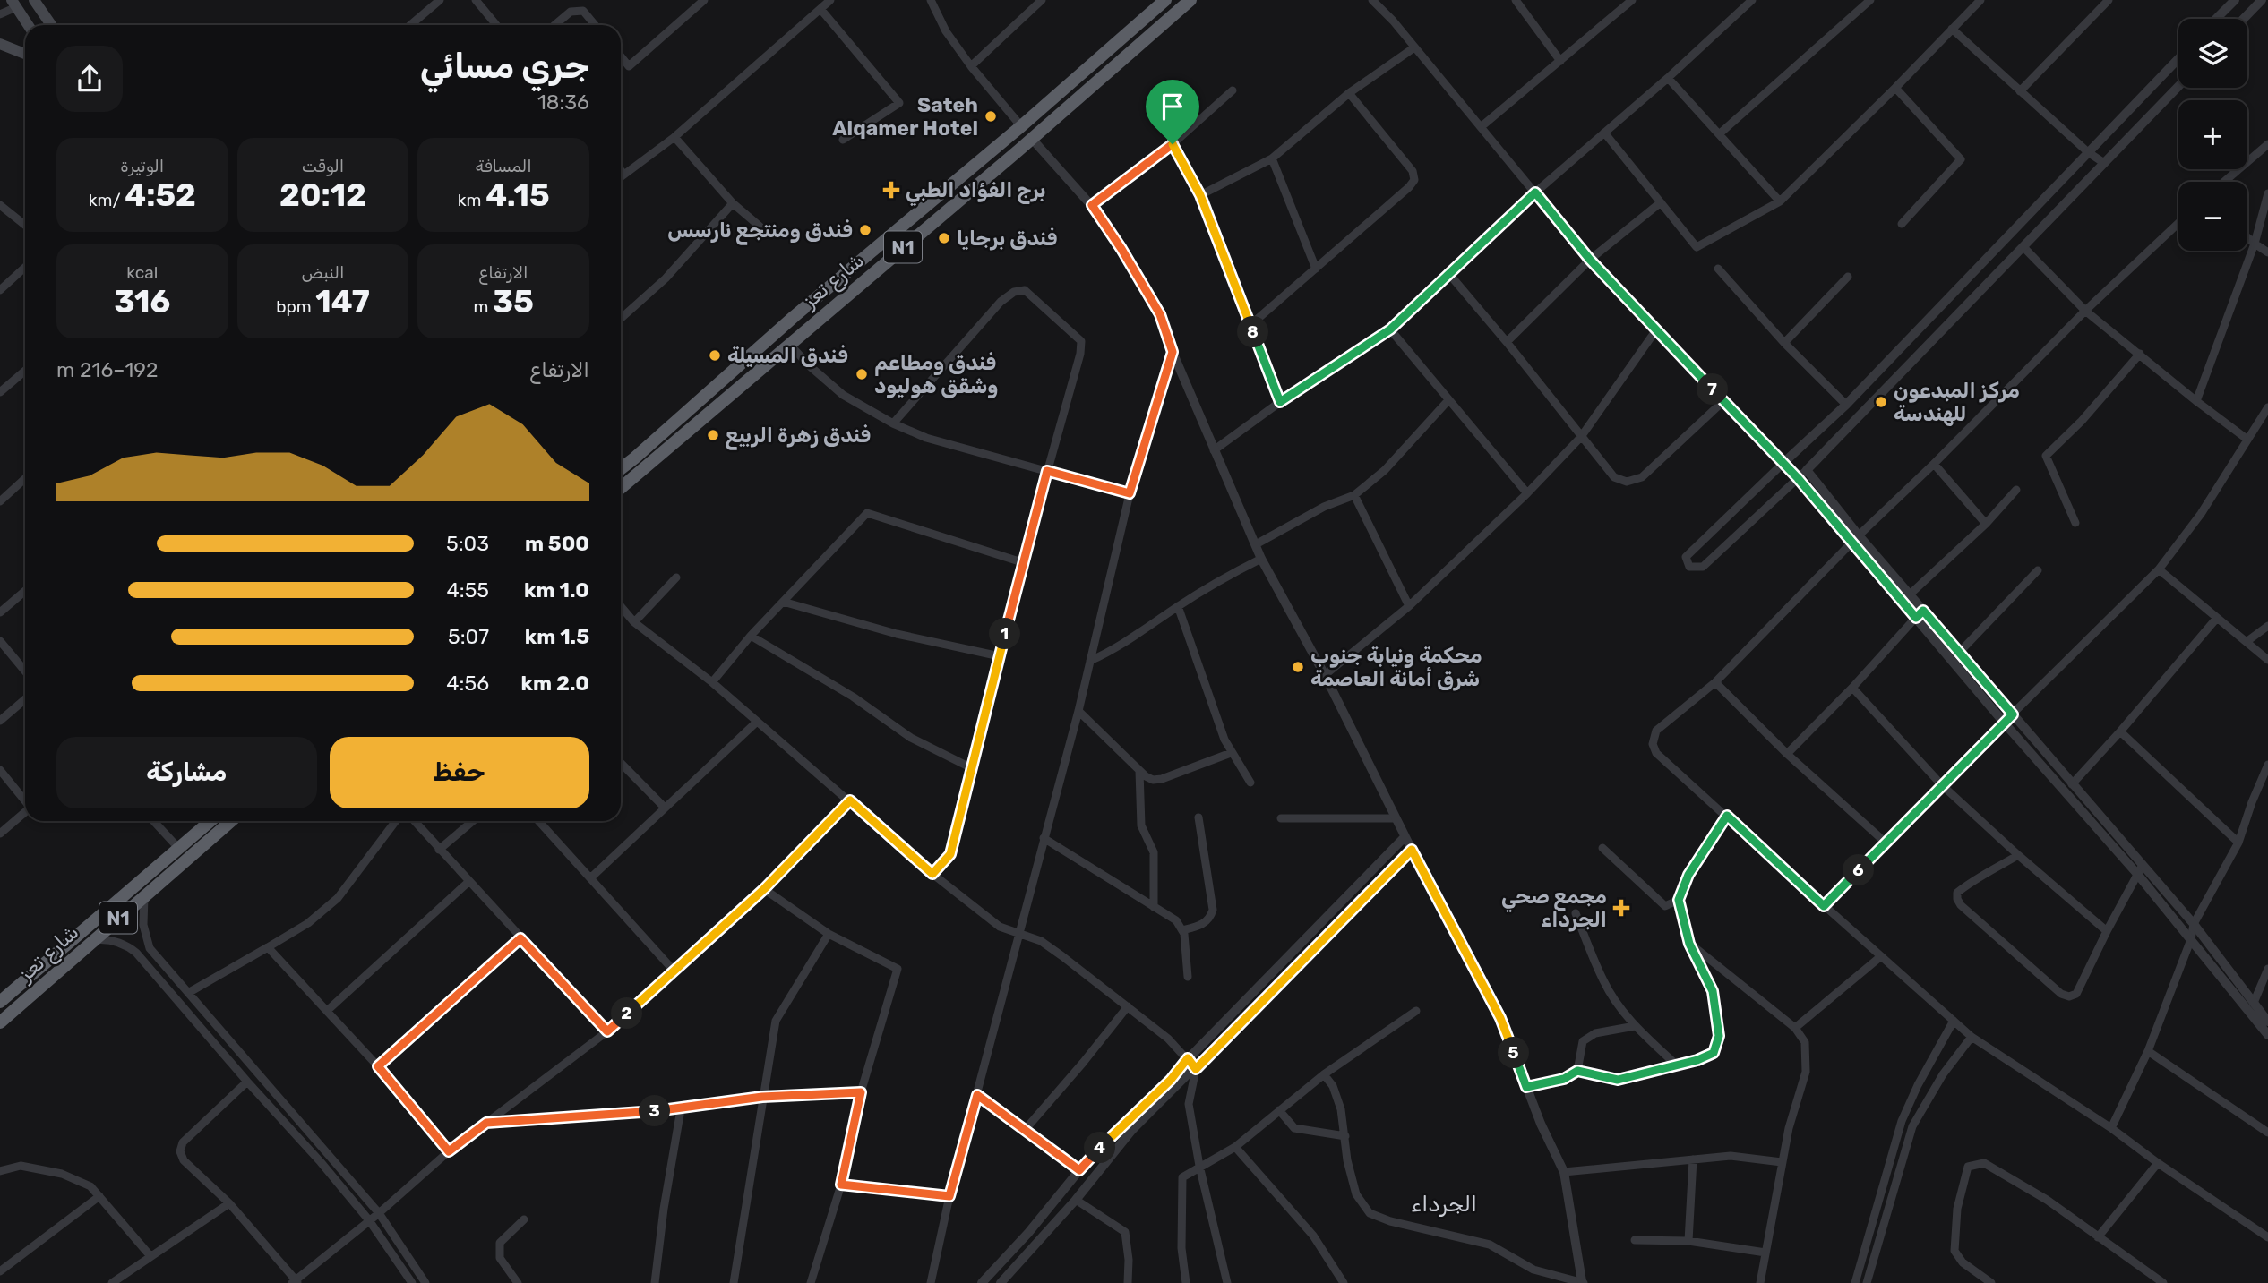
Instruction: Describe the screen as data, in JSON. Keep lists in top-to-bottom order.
{
  "streets": {
    "highway": ["N1", "شارع تعز"]
  },
  "districts": ["الجرداء"],
  "places": {
    "other": [
      "Sateh Alqamer Hotel",
      "فندق ومنتجع نارسس",
      "فندق برجايا",
      "فندق المسيلة",
      "فندق ومطاعم وشقق هوليود",
      "مركز المبدعون للهندسة",
      "فندق زهرة الربيع",
      "محكمة ونيابة جنوب شرق أمانة العاصمة"
    ],
    "health": ["برج الفؤاد الطبي", "مجمع صحي الجرداء"]
  },
  "page": {
    "map_buttons": ["+", "−"],
    "heading": ["جري مسائي", "18:36"],
    "stats": [
      ["المسافة", "4.15 km"],
      ["الوقت", "20:12"],
      ["الوتيرة", "4:52 /km"],
      ["الارتفاع", "35 m"],
      ["النبض", "147 bpm"],
      ["kcal", "316"]
    ],
    "pins": [
      "8",
      "7",
      "1",
      "6",
      "2",
      "5",
      "3",
      "4"
    ],
    "chart": ["الارتفاع", "192–216 m"],
    "list": [
      {
        "name": "500 m",
        "note": "5:03"
      },
      {
        "name": "1.0 km",
        "note": "4:55"
      },
      {
        "name": "1.5 km",
        "note": "5:07"
      },
      {
        "name": "2.0 km",
        "note": "4:56"
      }
    ],
    "buttons": ["حفظ", "مشاركة"]
  }
}
